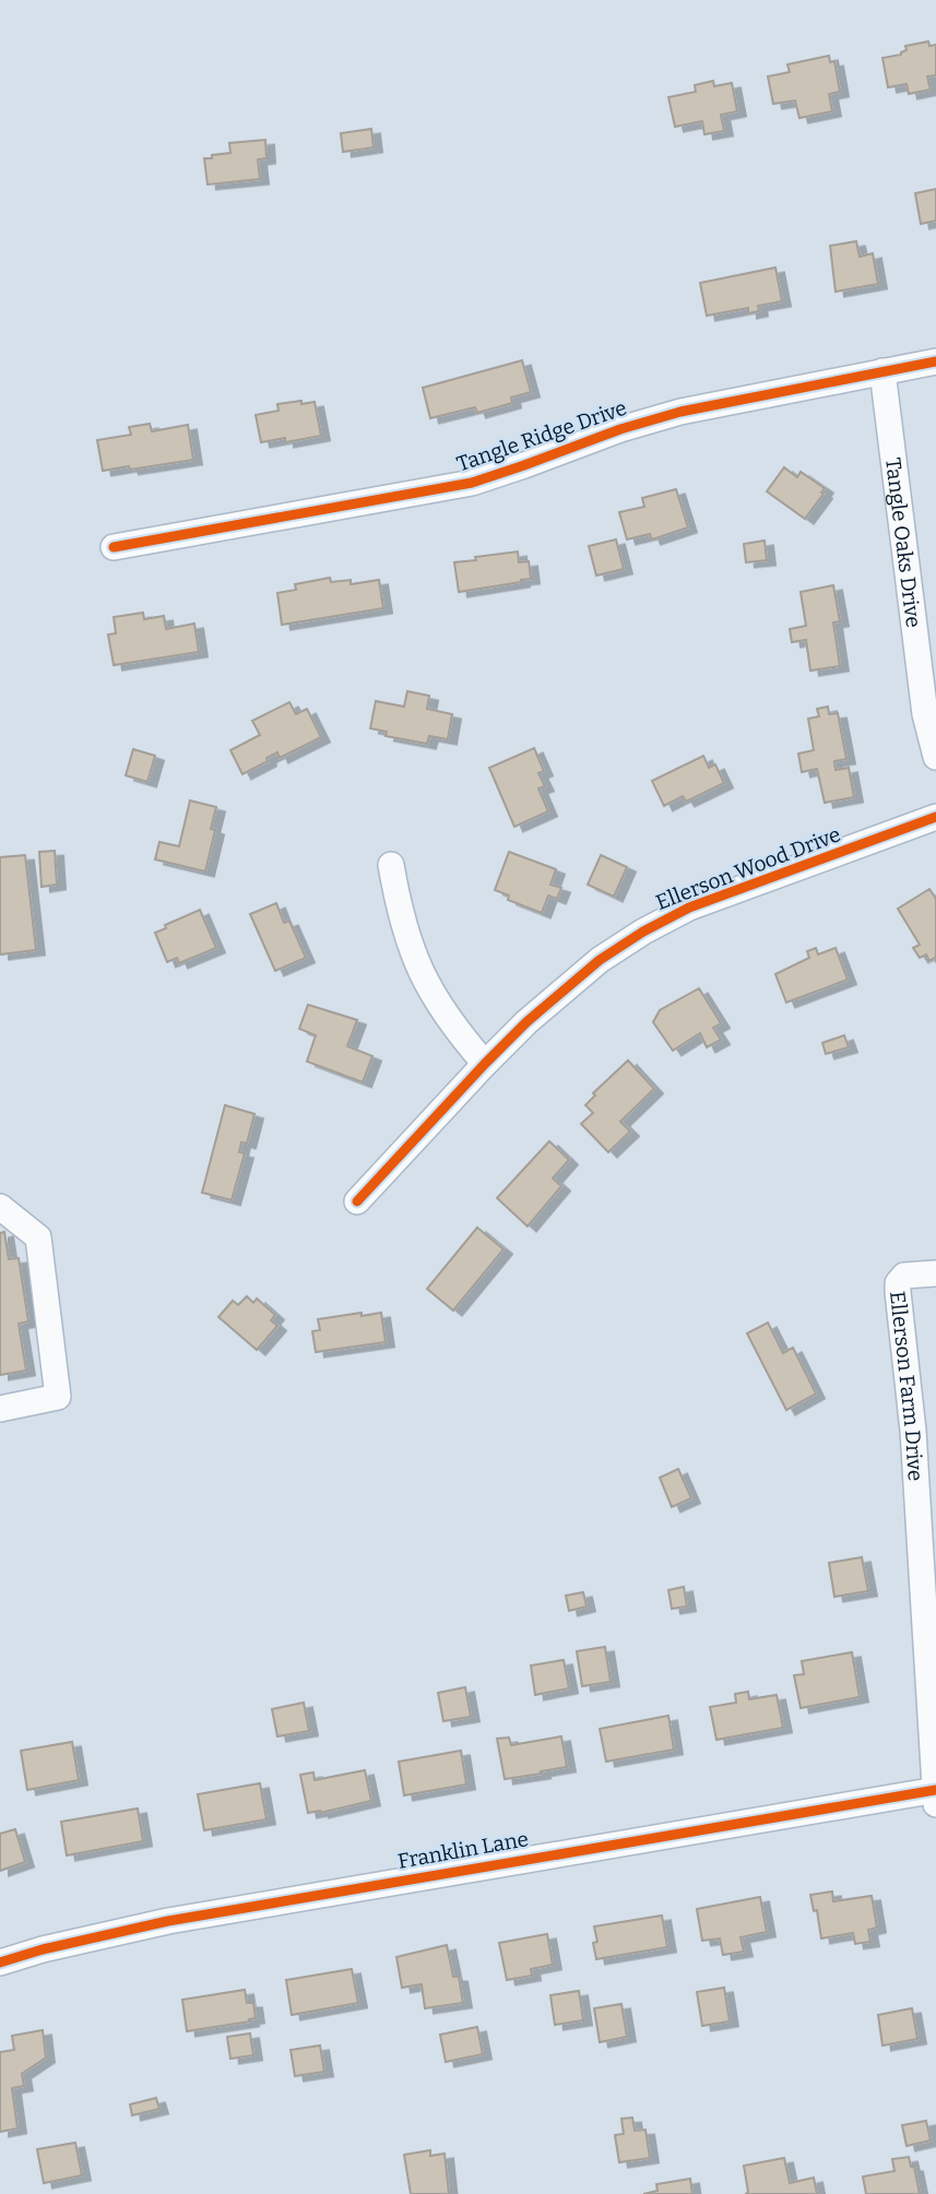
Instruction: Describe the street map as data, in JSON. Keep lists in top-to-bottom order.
{
  "streets": {
    "street": [
      "Tangle Ridge Drive",
      "Tangle Oaks Drive",
      "Ellerson Wood Drive",
      "Ellerson Farm Drive",
      "Franklin Lane"
    ]
  },
  "crossings": [
    ["Tangle Ridge Drive", "Tangle Oaks Drive"],
    ["Ellerson Farm Drive", "Franklin Lane"]
  ]
}
